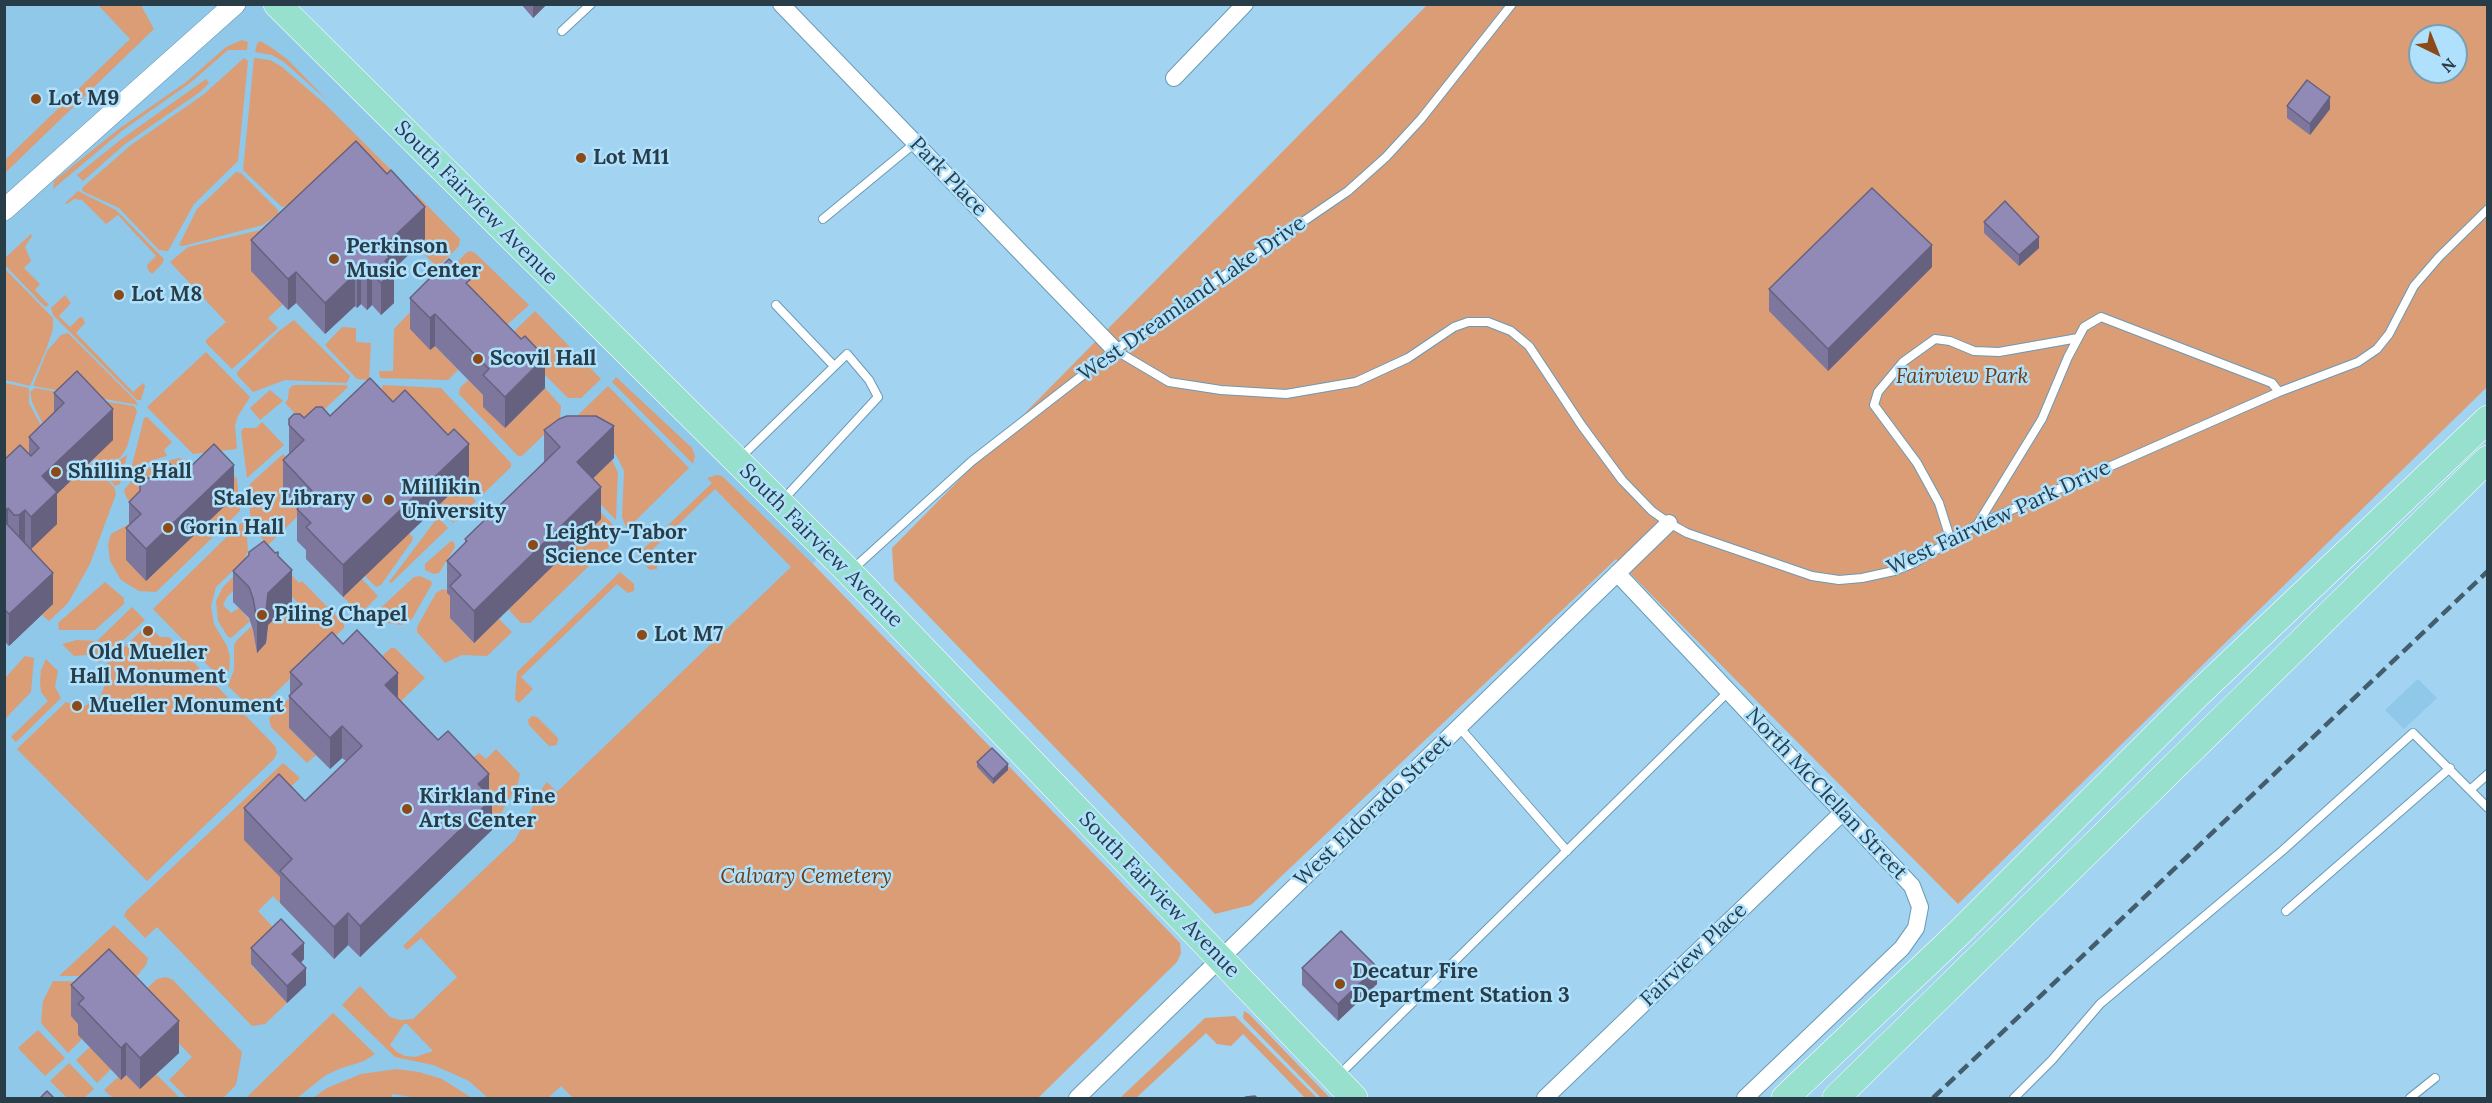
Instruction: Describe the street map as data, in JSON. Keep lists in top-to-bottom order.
{
  "streets": {
    "main road": ["South Fairview Avenue"],
    "street": [
      "Park Place",
      "North McClellan Street",
      "West Eldorado Street",
      "Fairview Place"
    ],
    "lane": ["West Dreamland Lake Drive", "West Fairview Park Drive"]
  },
  "crossings": [
    ["Park Place", "West Dreamland Lake Drive"],
    ["Park Place", "West Fairview Park Drive"],
    ["South Fairview Avenue", "West Dreamland Lake Drive"],
    ["South Fairview Avenue", "West Eldorado Street"],
    ["West Dreamland Lake Drive", "West Fairview Park Drive"],
    ["West Fairview Park Drive", "West Eldorado Street"],
    ["North McClellan Street", "West Eldorado Street"],
    ["North McClellan Street", "Fairview Place"]
  ],
  "parks": ["Fairview Park", "Calvary Cemetery"],
  "places": [
    "Lot M9",
    "Lot M11",
    "Perkinson Music Center",
    "Lot M8",
    "Scovil Hall",
    "Shilling Hall",
    "Staley Library",
    "Millikin University",
    "Gorin Hall",
    "Leighty-Tabor Science Center",
    "Piling Chapel",
    "Old Mueller Hall Monument",
    "Lot M7",
    "Mueller Monument",
    "Kirkland Fine Arts Center",
    "Decatur Fire Department Station 3"
  ],
  "north": "bottom right"
}
